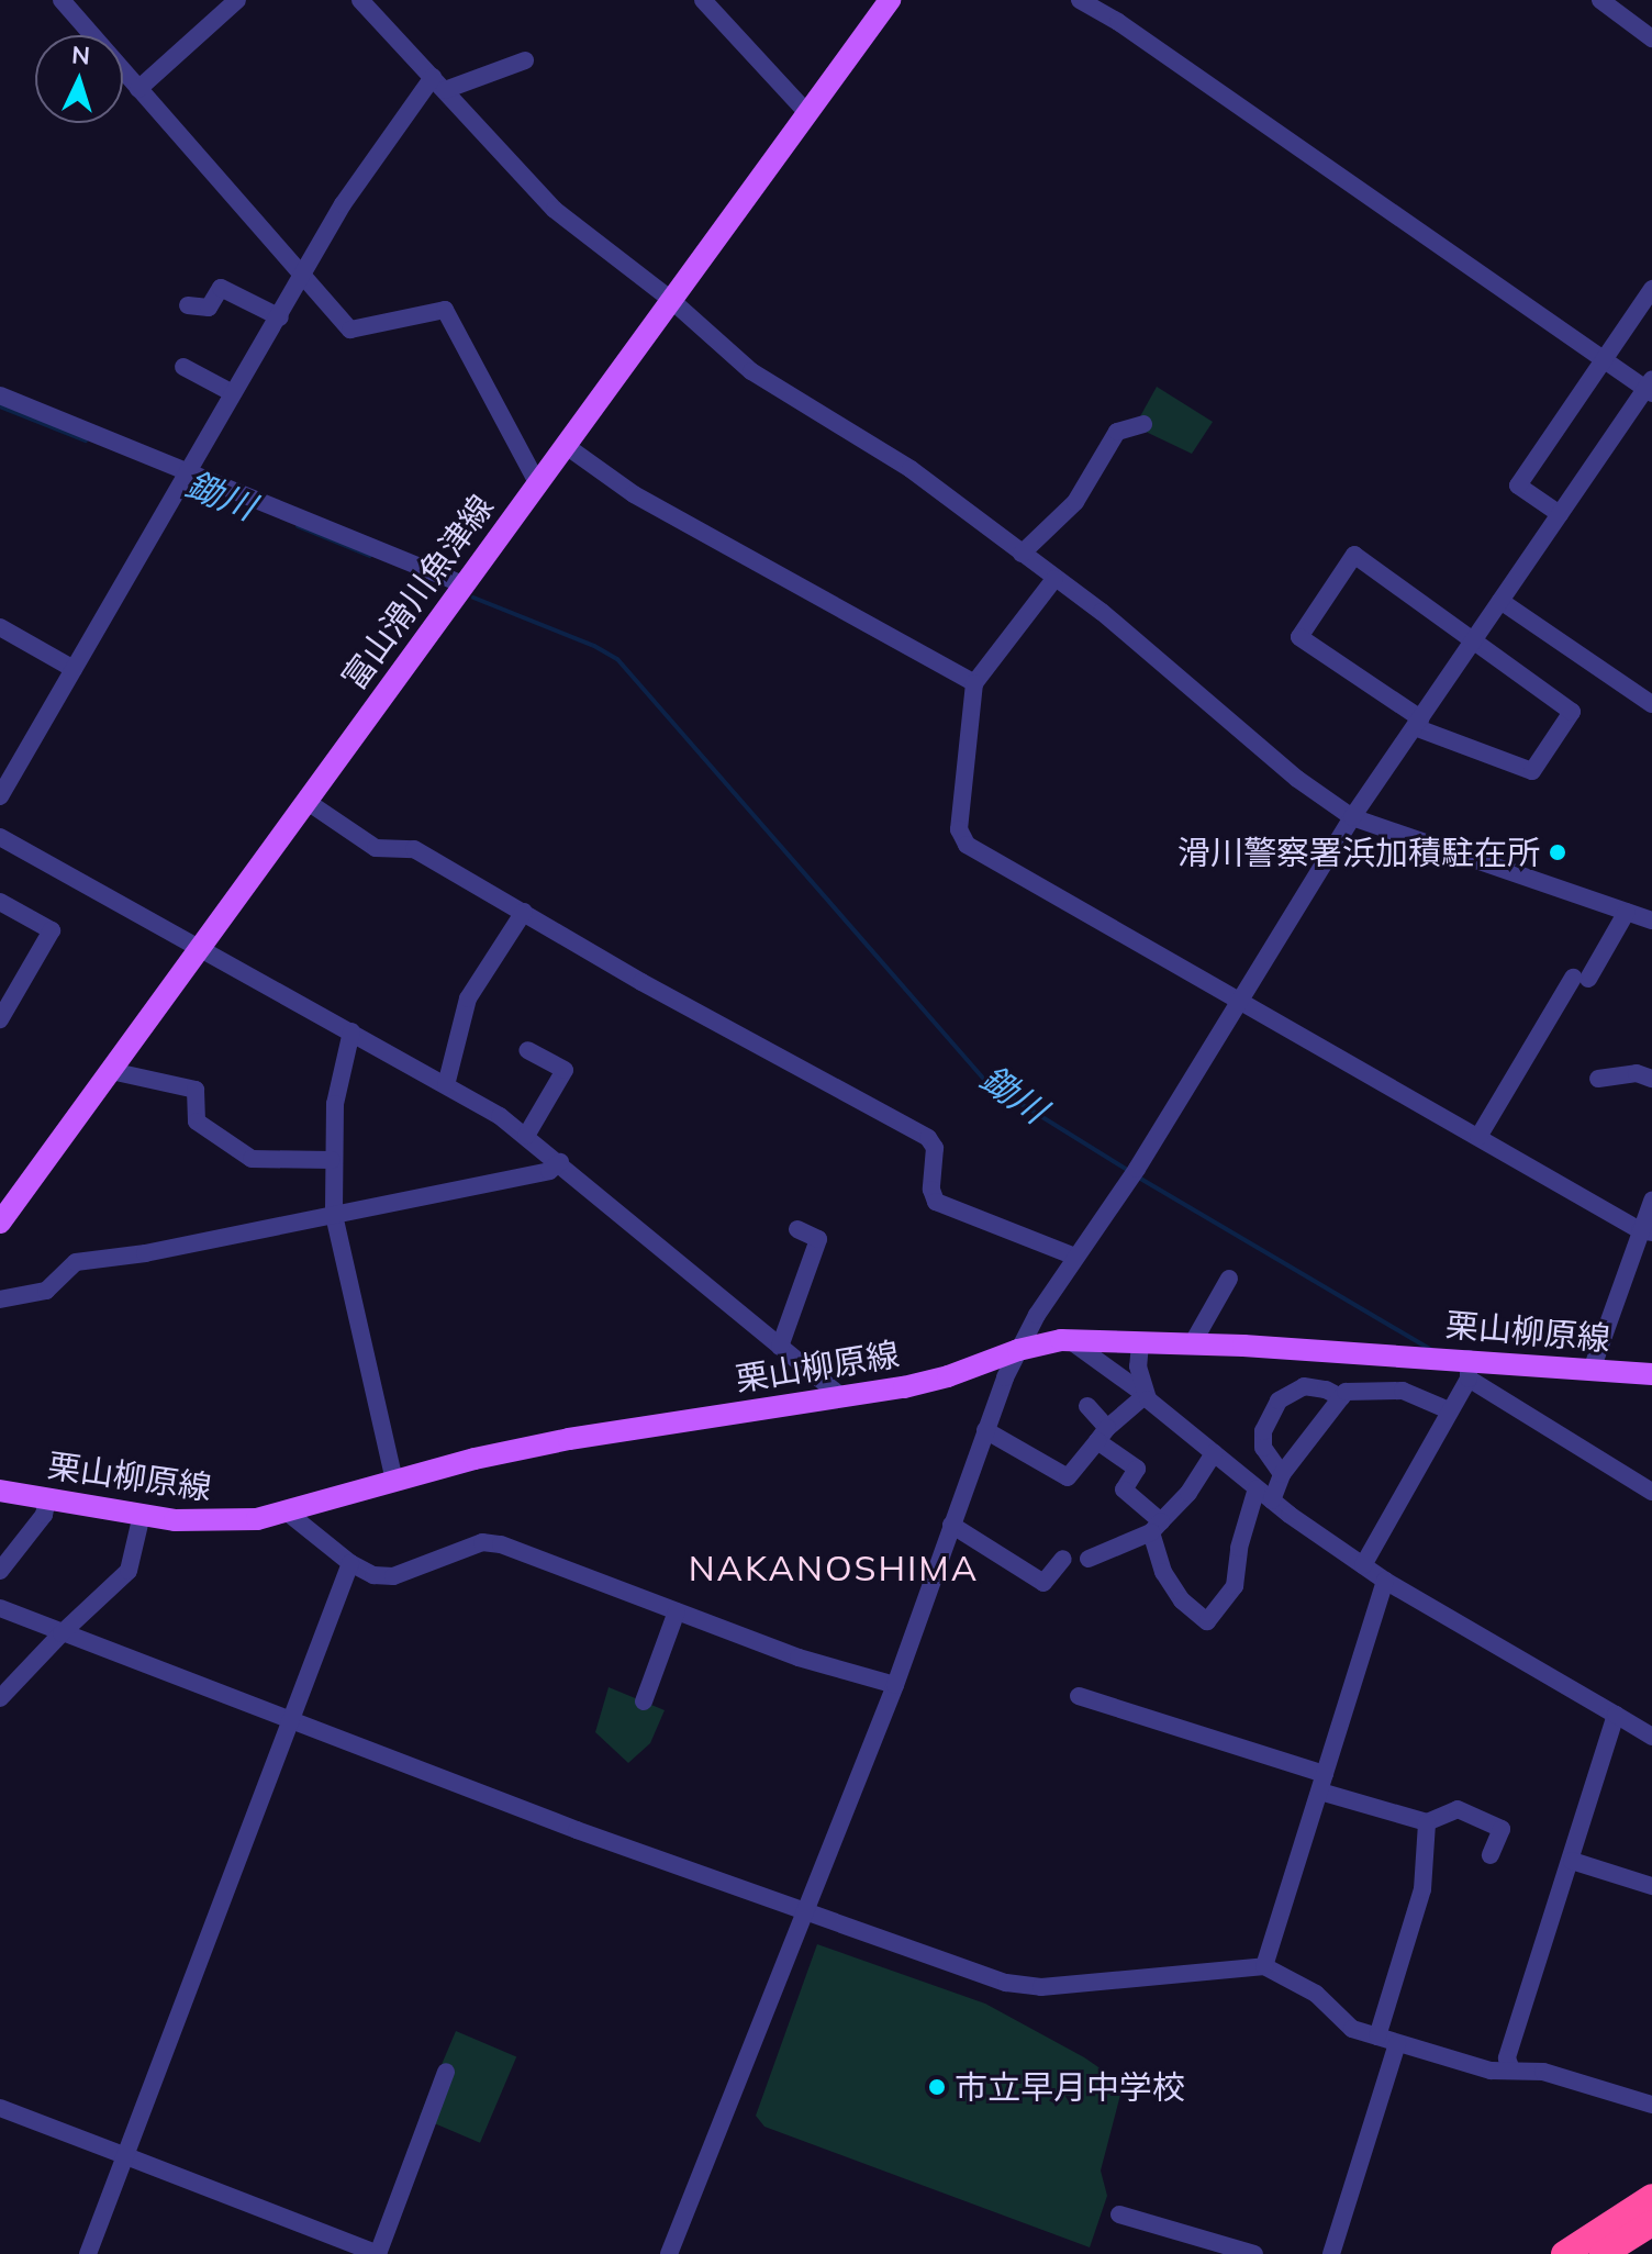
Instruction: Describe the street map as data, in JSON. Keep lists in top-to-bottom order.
{
  "streets": {
    "main road": ["富山滑川魚津線", "栗山柳原線"]
  },
  "districts": ["NAKANOSHIMA"],
  "water": ["鋤川"],
  "places": ["滑川警察署浜加積駐在所", "市立早月中学校"],
  "north": "top"
}
